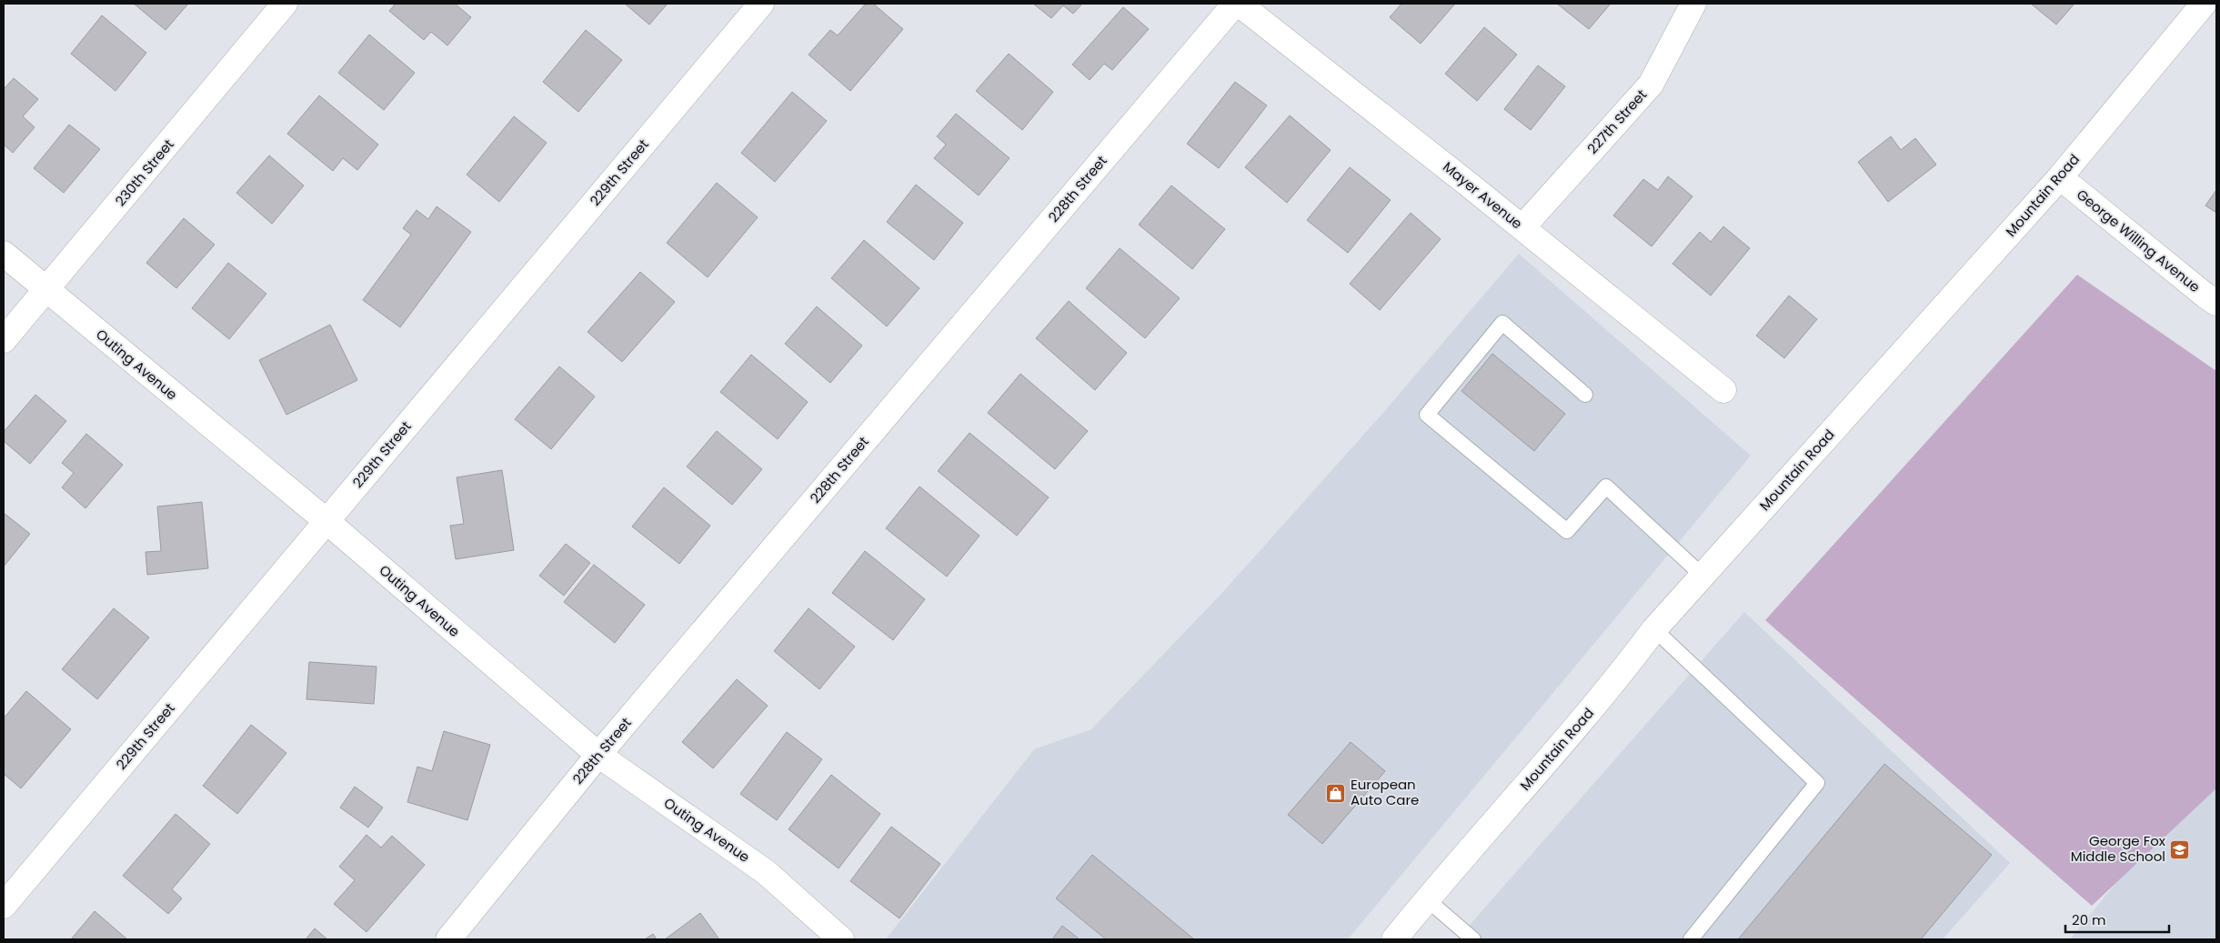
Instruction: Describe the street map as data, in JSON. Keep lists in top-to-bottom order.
{
  "streets": {
    "street": [
      "227th Street",
      "230th Street",
      "229th Street",
      "228th Street",
      "Mayer Avenue",
      "Mountain Road",
      "George Willing Avenue",
      "Outing Avenue"
    ]
  },
  "crossings": [
    ["227th Street", "Mayer Avenue"],
    ["230th Street", "Outing Avenue"],
    ["229th Street", "Outing Avenue"],
    ["228th Street", "Outing Avenue"],
    ["Mountain Road", "George Willing Avenue"]
  ],
  "places": {
    "shop": ["European Auto Care"],
    "school or university": ["George Fox Middle School"]
  },
  "scale_bar": "20 m"
}
